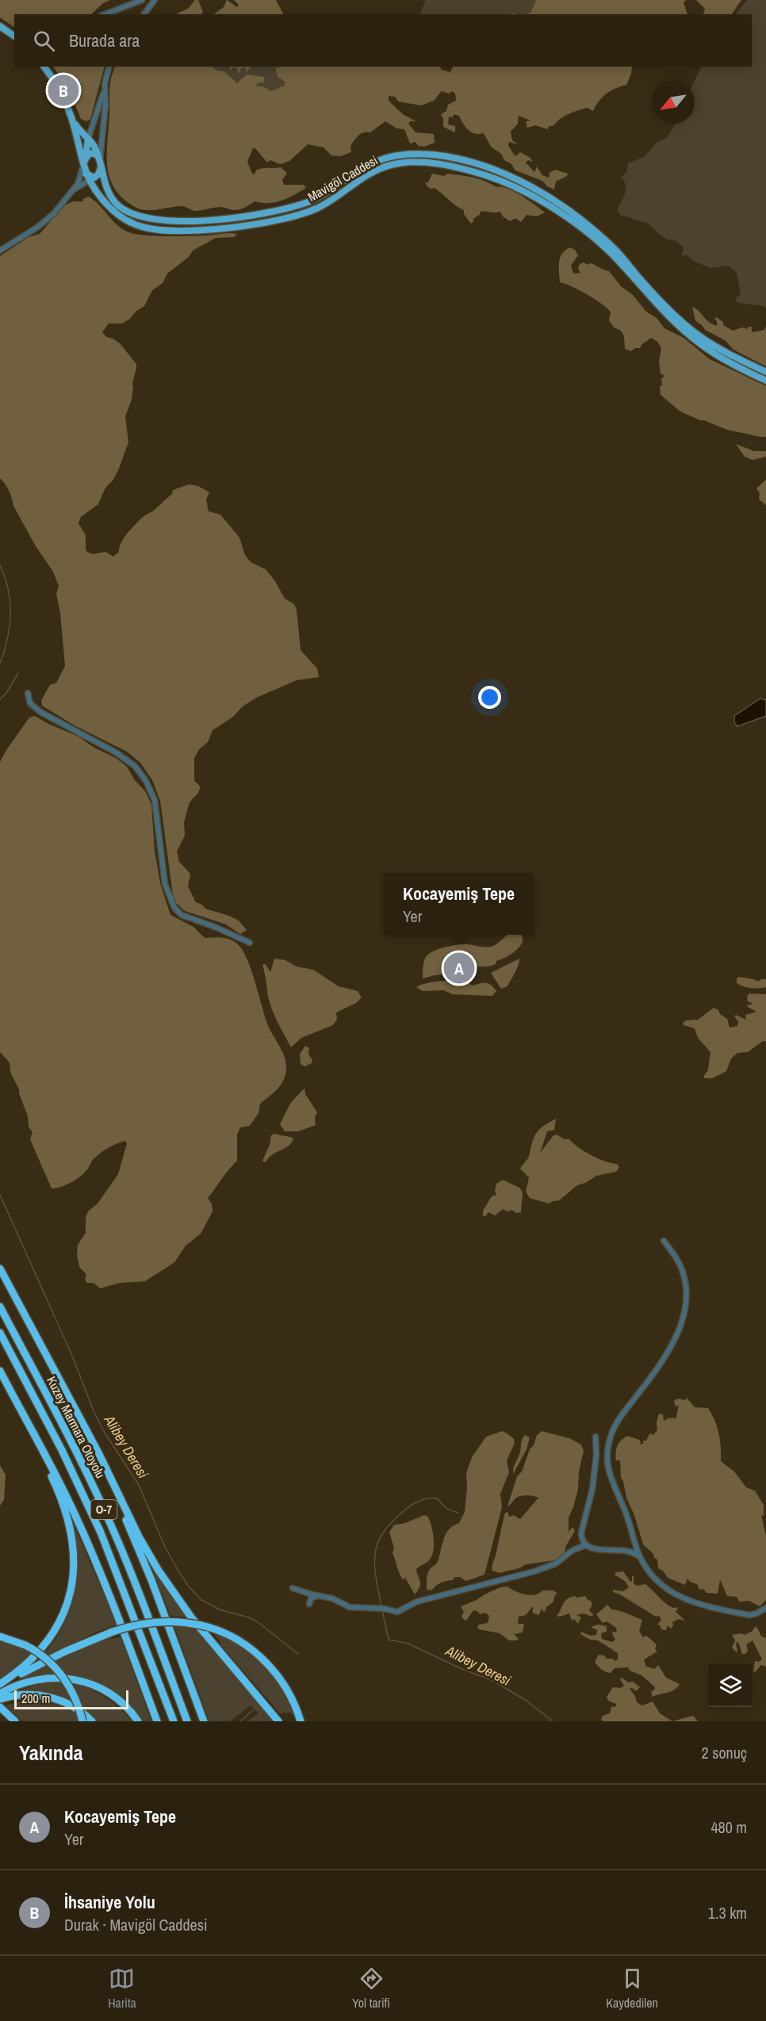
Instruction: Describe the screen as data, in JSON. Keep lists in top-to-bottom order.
{
  "streets": {
    "highway": ["Kuzey Marmara Otoyolu", "O-7"],
    "main road": ["Mavigöl Caddesi"]
  },
  "water": ["Alibey Deresi"],
  "scale_bar": "200 m",
  "north": "bottom left",
  "page": {
    "search": "Burada ara",
    "pins": ["B", "A"],
    "popup": ["Kocayemiş Tepe", "Yer"],
    "scale": "200 m",
    "heading": ["Yakında", "2 sonuç"],
    "list": [
      {
        "mark": "A",
        "name": "Kocayemiş Tepe",
        "note": "Yer",
        "value": "480 m"
      },
      {
        "mark": "B",
        "name": "İhsaniye Yolu",
        "note": "Durak · Mavigöl Caddesi",
        "value": "1.3 km"
      }
    ],
    "nav": ["Harita", "Yol tarifi", "Kaydedilen"]
  }
}
